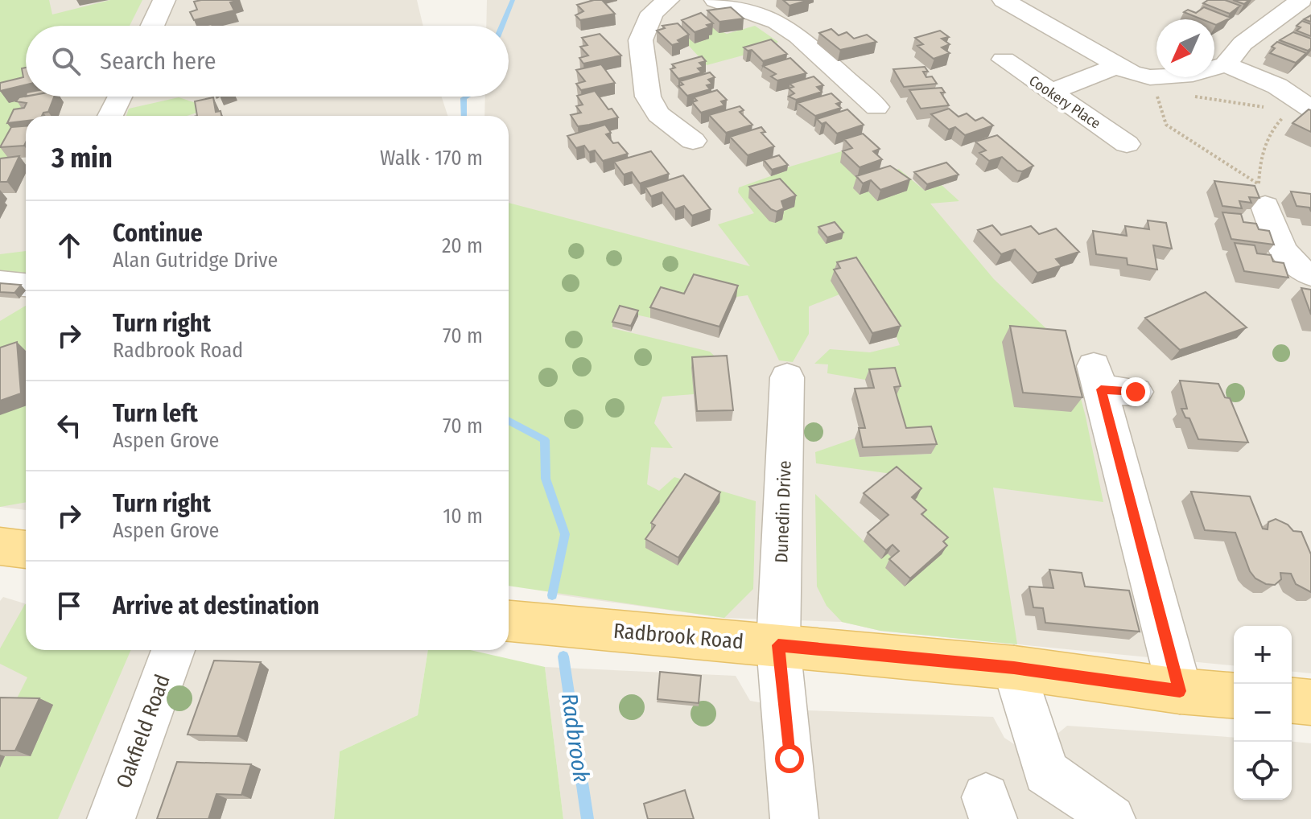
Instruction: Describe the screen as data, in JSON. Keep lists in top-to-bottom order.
{
  "streets": {
    "main road": ["Radbrook Road"],
    "street": ["Cookery Place", "Dunedin Drive", "Oakfield Road"]
  },
  "crossings": [
    ["Dunedin Drive", "Radbrook Road"]
  ],
  "water": ["Radbrook"],
  "north": "bottom left",
  "page": {
    "search": "Search here",
    "heading": ["3 min", "Walk · 170 m"],
    "list": [
      ["Continue", "Alan Gutridge Drive", "20 m"],
      ["Turn right", "Radbrook Road", "70 m"],
      ["Turn left", "Aspen Grove", "70 m"],
      ["Turn right", "Aspen Grove", "10 m"],
      "Arrive at destination"
    ],
    "map_buttons": ["+", "−"]
  }
}
